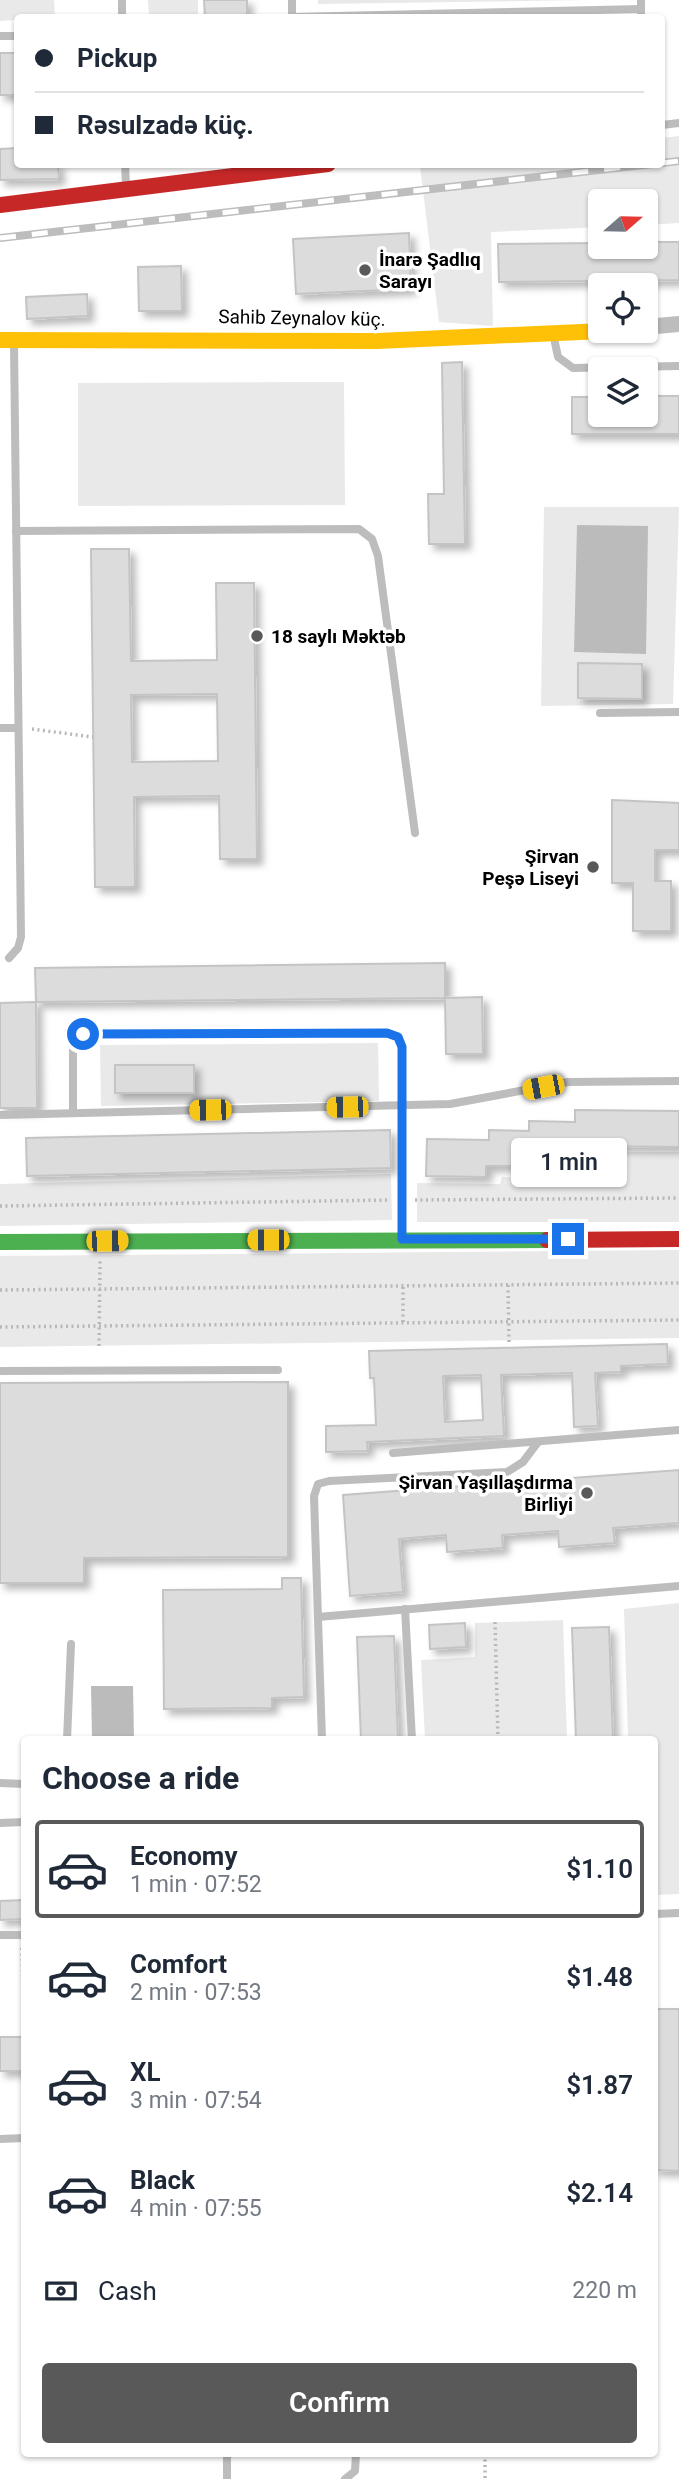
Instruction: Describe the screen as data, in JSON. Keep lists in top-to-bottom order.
{
  "streets": {
    "street": ["Sahib Zeynalov küç."]
  },
  "places": [
    "İnarə Şadlıq Sarayı",
    "18 saylı Məktəb",
    "Şirvan Peşə Liseyi",
    "Şirvan Yaşıllaşdırma Birliyi"
  ],
  "north": "right",
  "page": {
    "banner": ["Pickup", "Rəsulzadə küç."],
    "bubble": "1 min",
    "heading": "Choose a ride",
    "list": [
      {
        "name": "Economy",
        "note": "1 min · 07:52",
        "value": "$1.10"
      },
      {
        "name": "Comfort",
        "note": "2 min · 07:53",
        "value": "$1.48"
      },
      {
        "name": "XL",
        "note": "3 min · 07:54",
        "value": "$1.87"
      },
      {
        "name": "Black",
        "note": "4 min · 07:55",
        "value": "$2.14"
      }
    ],
    "pay": ["Cash", "220 m"],
    "buttons": "Confirm"
  }
}
